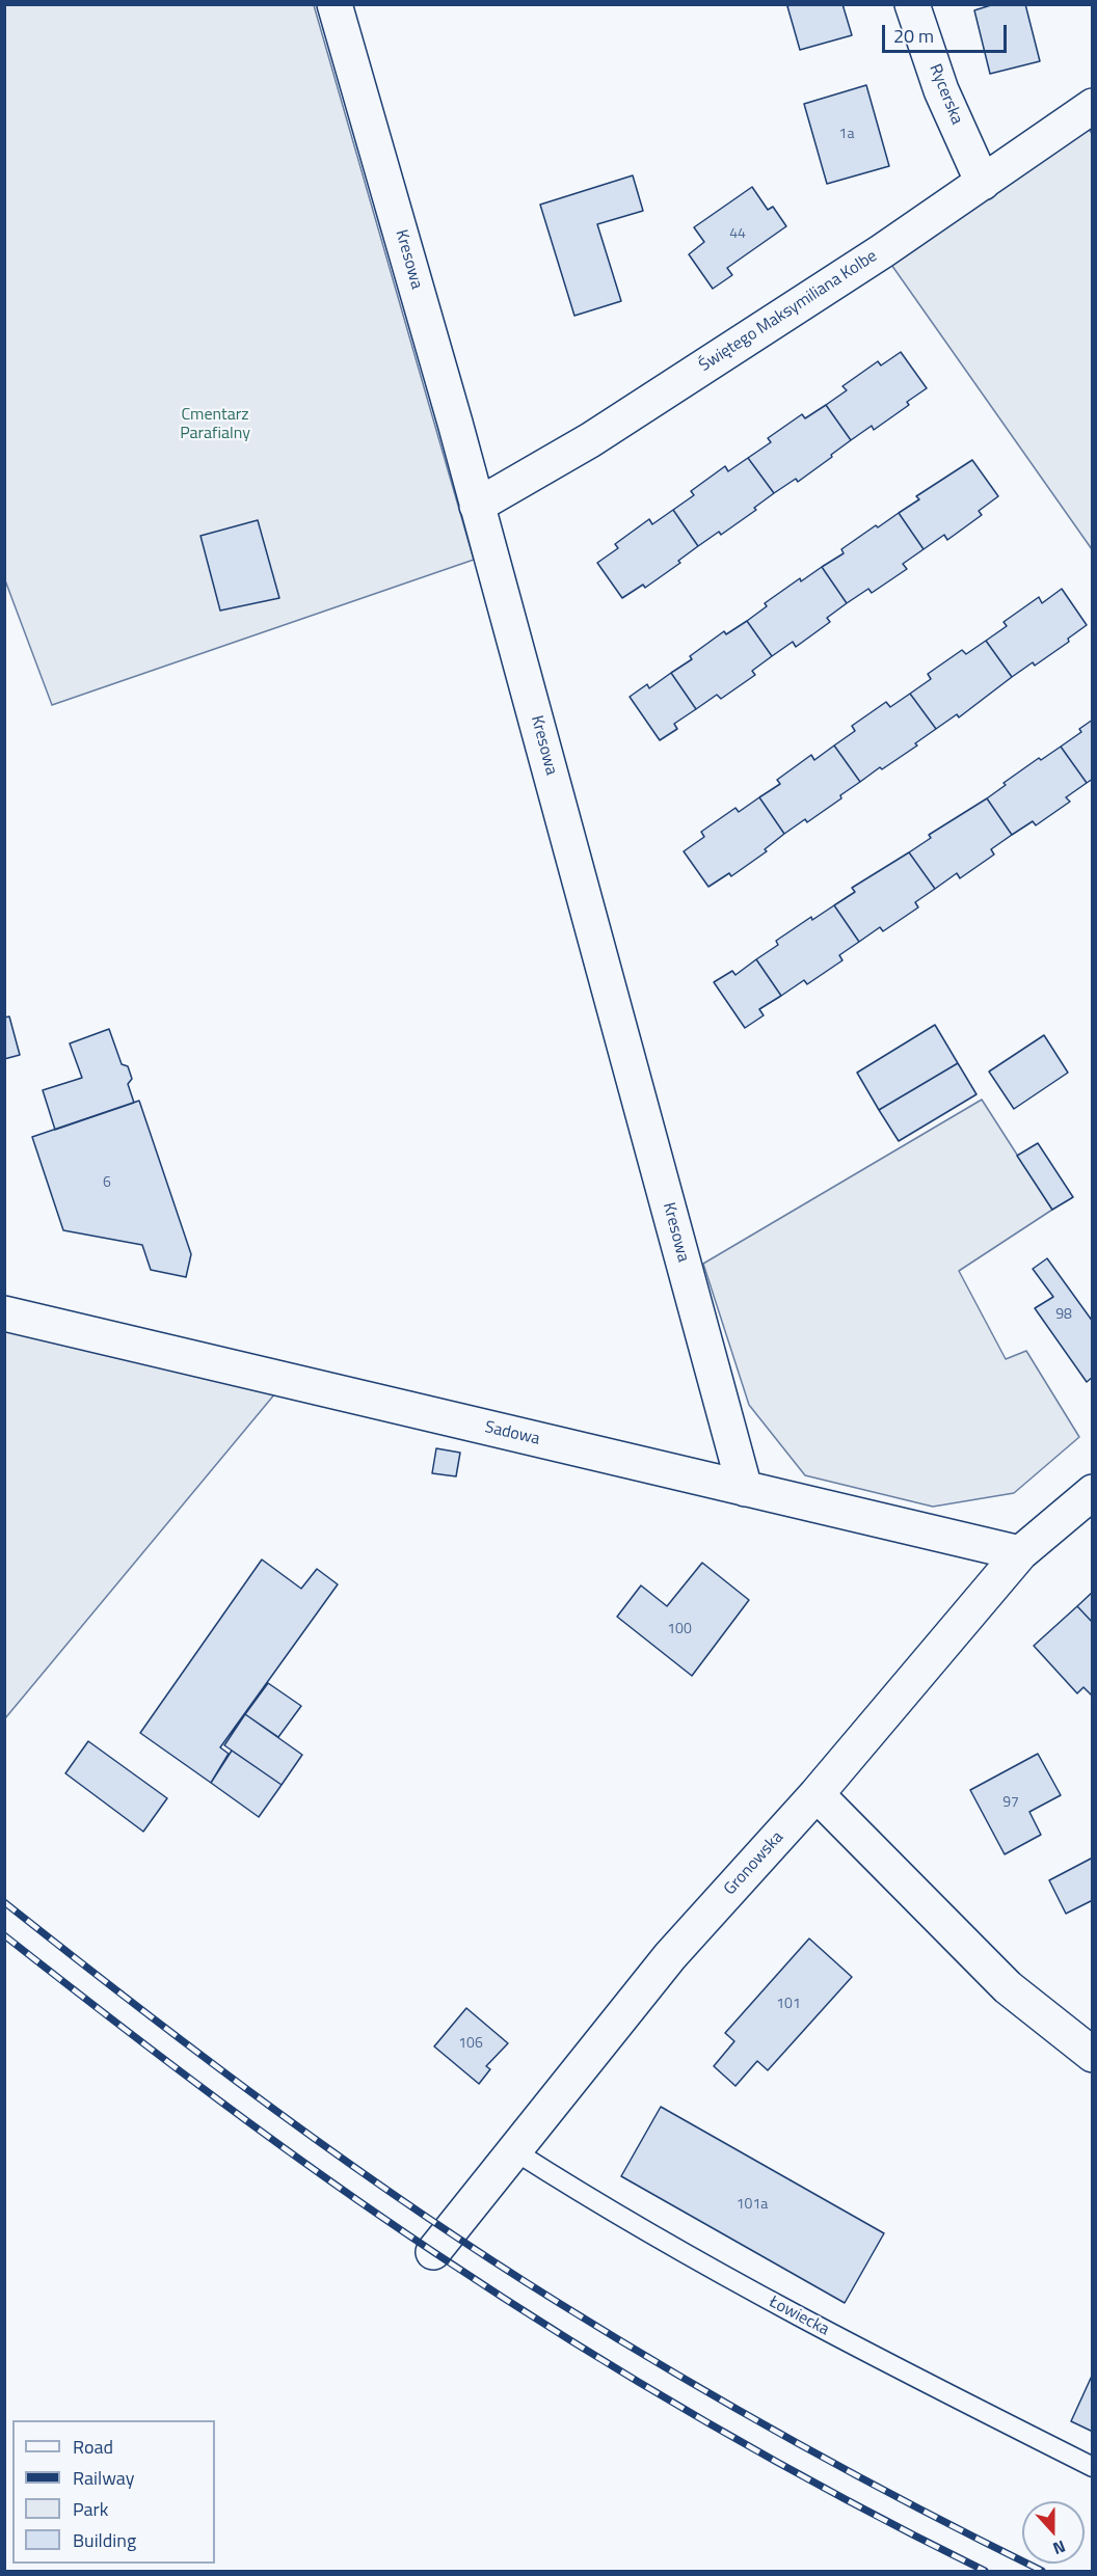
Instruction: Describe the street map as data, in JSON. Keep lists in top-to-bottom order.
{
  "streets": {
    "street": [
      "Rycerska",
      "Kresowa",
      "Świętego Maksymiliana Kolbe",
      "Sadowa",
      "Gronowska"
    ],
    "lane": ["Łowiecka"]
  },
  "crossings": [
    ["Rycerska", "Świętego Maksymiliana Kolbe"],
    ["Kresowa", "Świętego Maksymiliana Kolbe"],
    ["Kresowa", "Sadowa"],
    ["Sadowa", "Gronowska"],
    ["Gronowska", "Łowiecka"]
  ],
  "parks": ["Cmentarz Parafialny"],
  "house_numbers": [
    "1a",
    "44",
    "6",
    "98",
    "100",
    "97",
    "101",
    "106",
    "101a"
  ],
  "legend": [
    "Road",
    "Railway",
    "Park",
    "Building"
  ],
  "scale_bar": "20 m",
  "north": "bottom"
}
